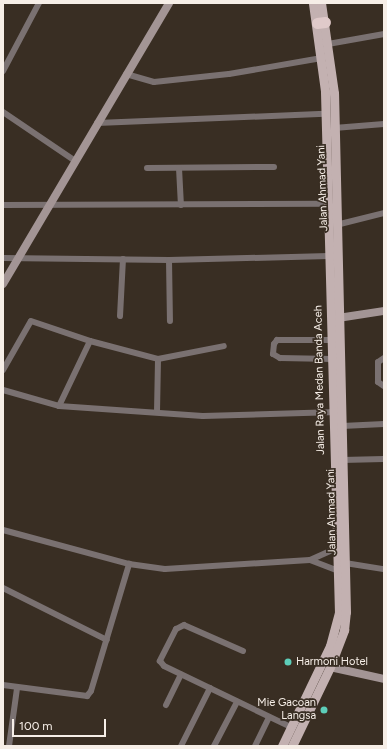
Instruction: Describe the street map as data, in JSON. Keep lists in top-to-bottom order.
{
  "streets": {
    "main road": ["Jalan Ahmad Yani", "Jalan Raya Medan Banda Aceh"]
  },
  "crossings": [
    ["Jalan Ahmad Yani", "Jalan Raya Medan Banda Aceh"]
  ],
  "places": ["Harmoni Hotel", "Mie Gacoan Langsa"],
  "scale_bar": "100 m"
}
